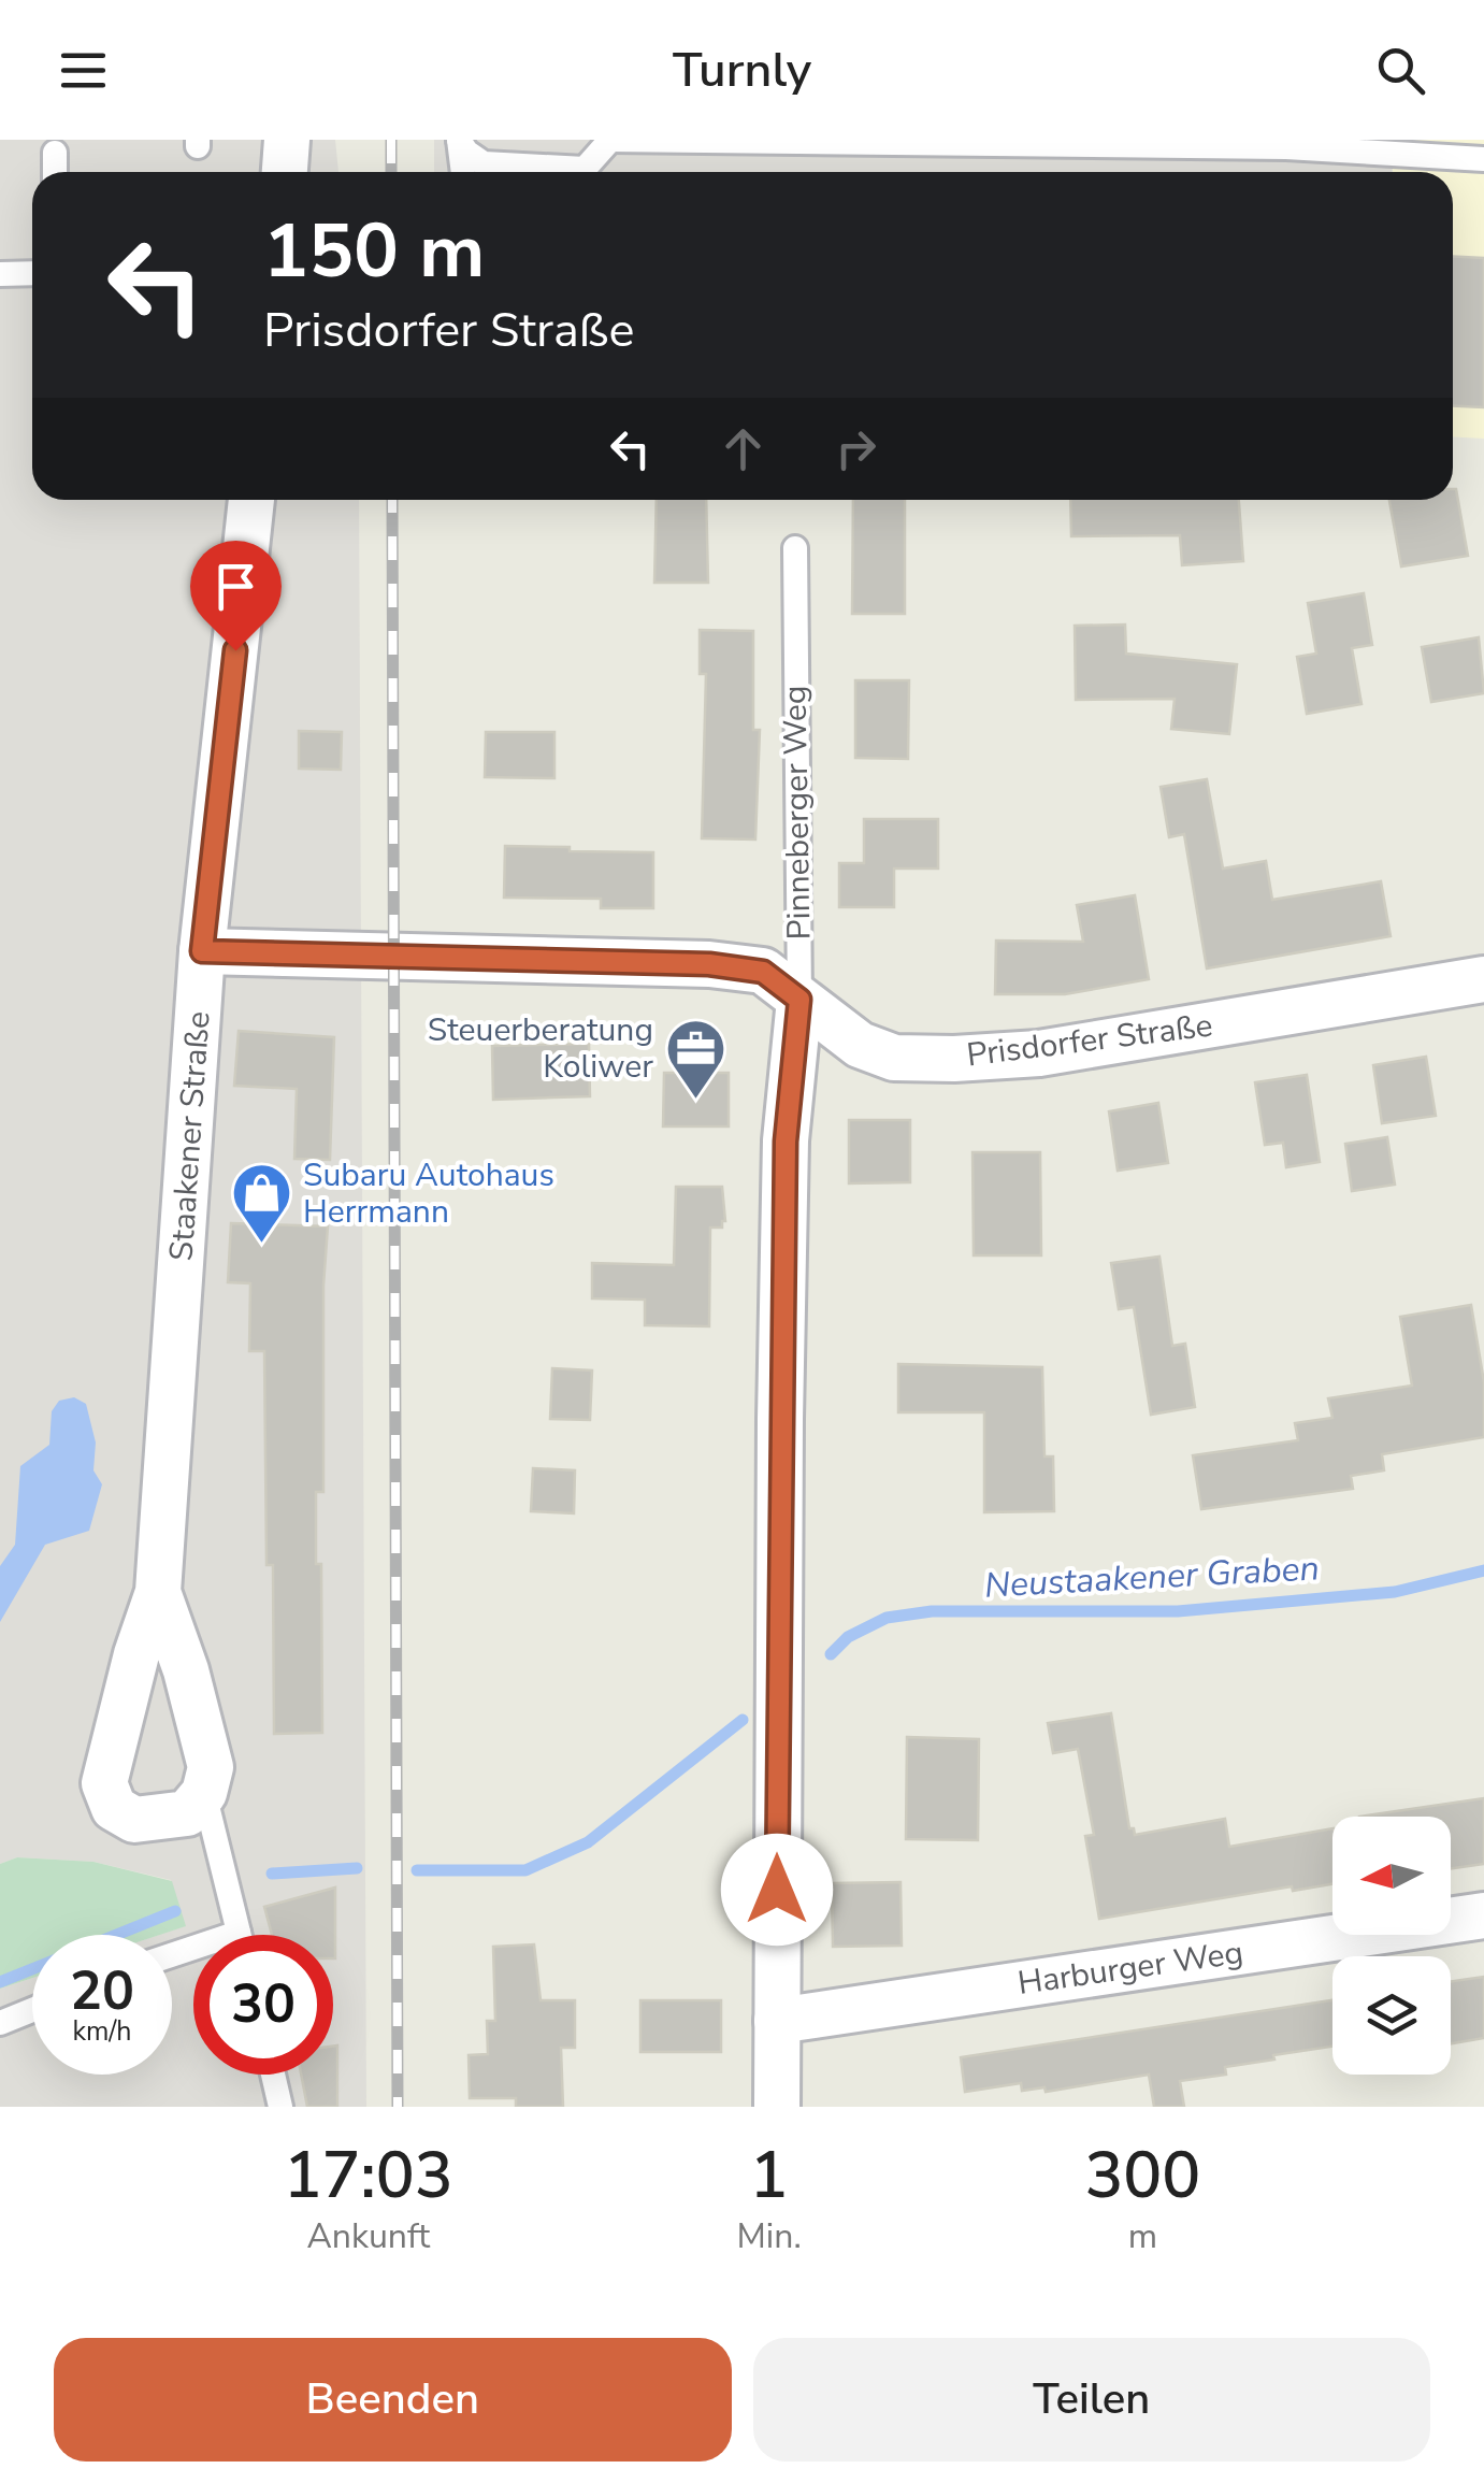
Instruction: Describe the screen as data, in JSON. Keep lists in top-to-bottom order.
{
  "streets": {
    "street": [
      "Pinneberger Weg",
      "Prisdorfer Straße",
      "Staakener Straße",
      "Harburger Weg"
    ]
  },
  "crossings": [
    ["Pinneberger Weg", "Prisdorfer Straße"],
    ["Pinneberger Weg", "Harburger Weg"],
    ["Prisdorfer Straße", "Staakener Straße"]
  ],
  "water": ["Neustaakener Graben"],
  "places": {
    "office": ["Steuerberatung Koliwer"],
    "shop": ["Subaru Autohaus Herrmann"]
  },
  "north": "left",
  "page": {
    "header": "Turnly",
    "turn": ["150 m", "Prisdorfer Straße"],
    "speed": "20 km/h",
    "limit": "30",
    "eta": [
      "17:03",
      "Ankunft",
      "1",
      "Min.",
      "300",
      "m"
    ],
    "buttons": ["Beenden", "Teilen"]
  }
}
